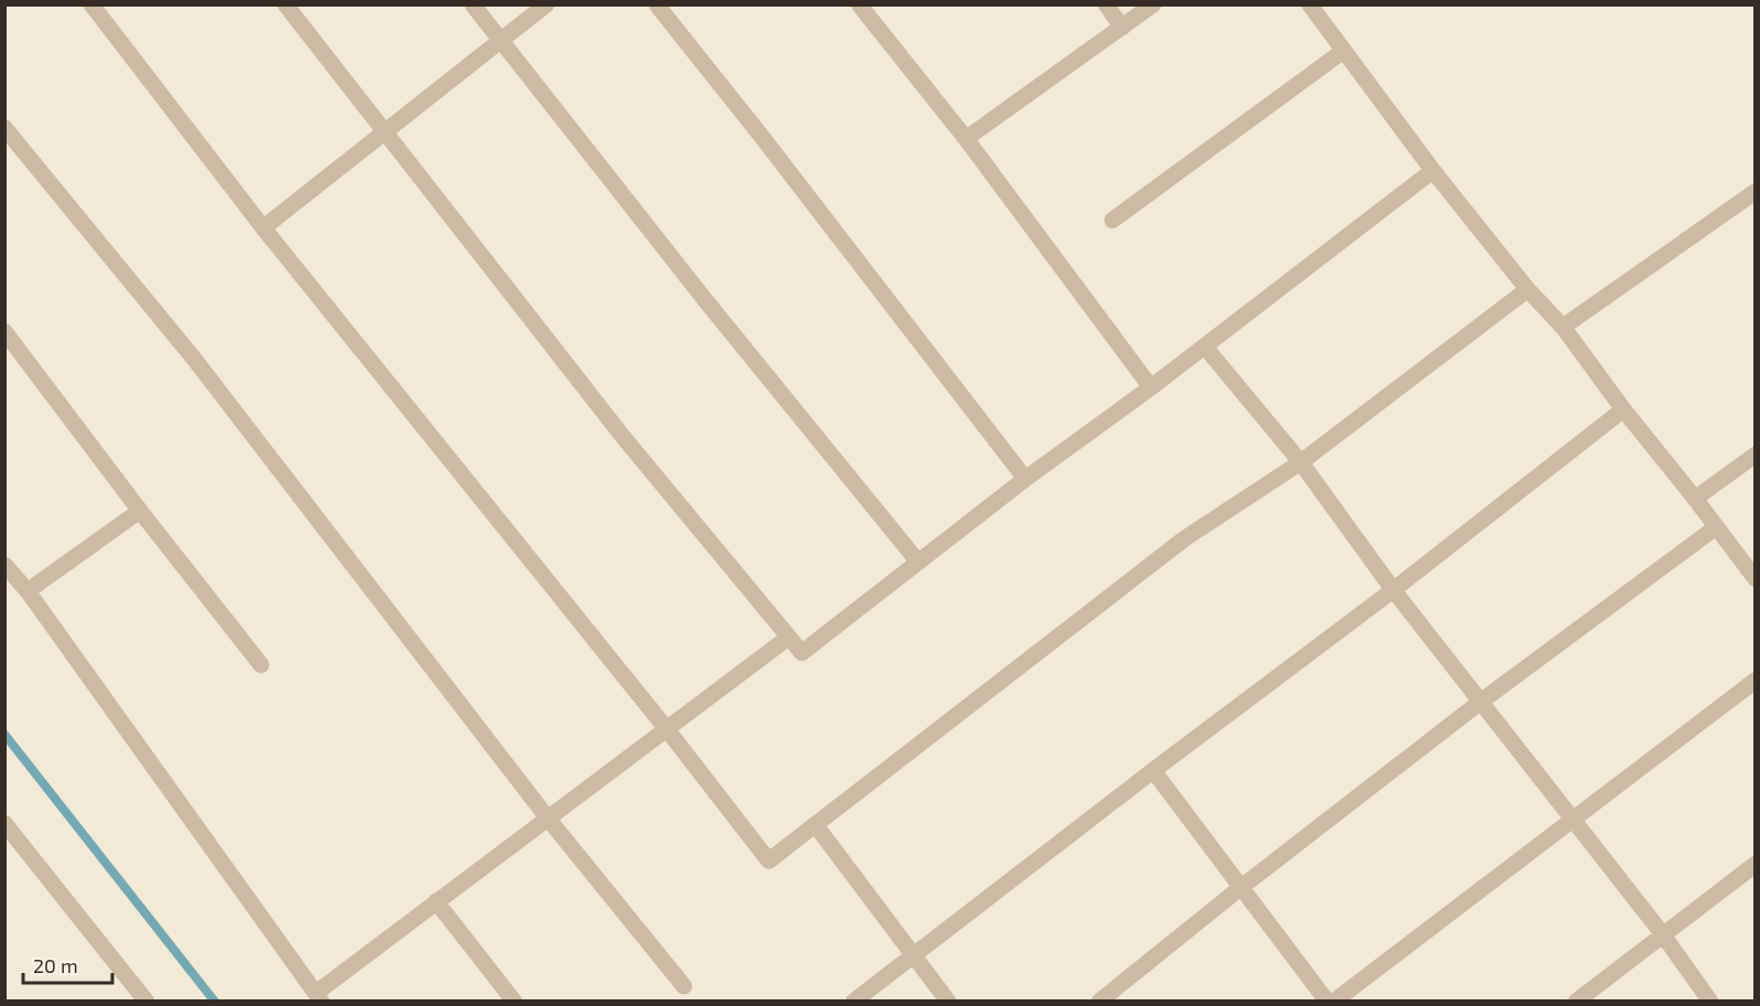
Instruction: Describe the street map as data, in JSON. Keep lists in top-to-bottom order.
{
  "scale_bar": "20 m"
}
